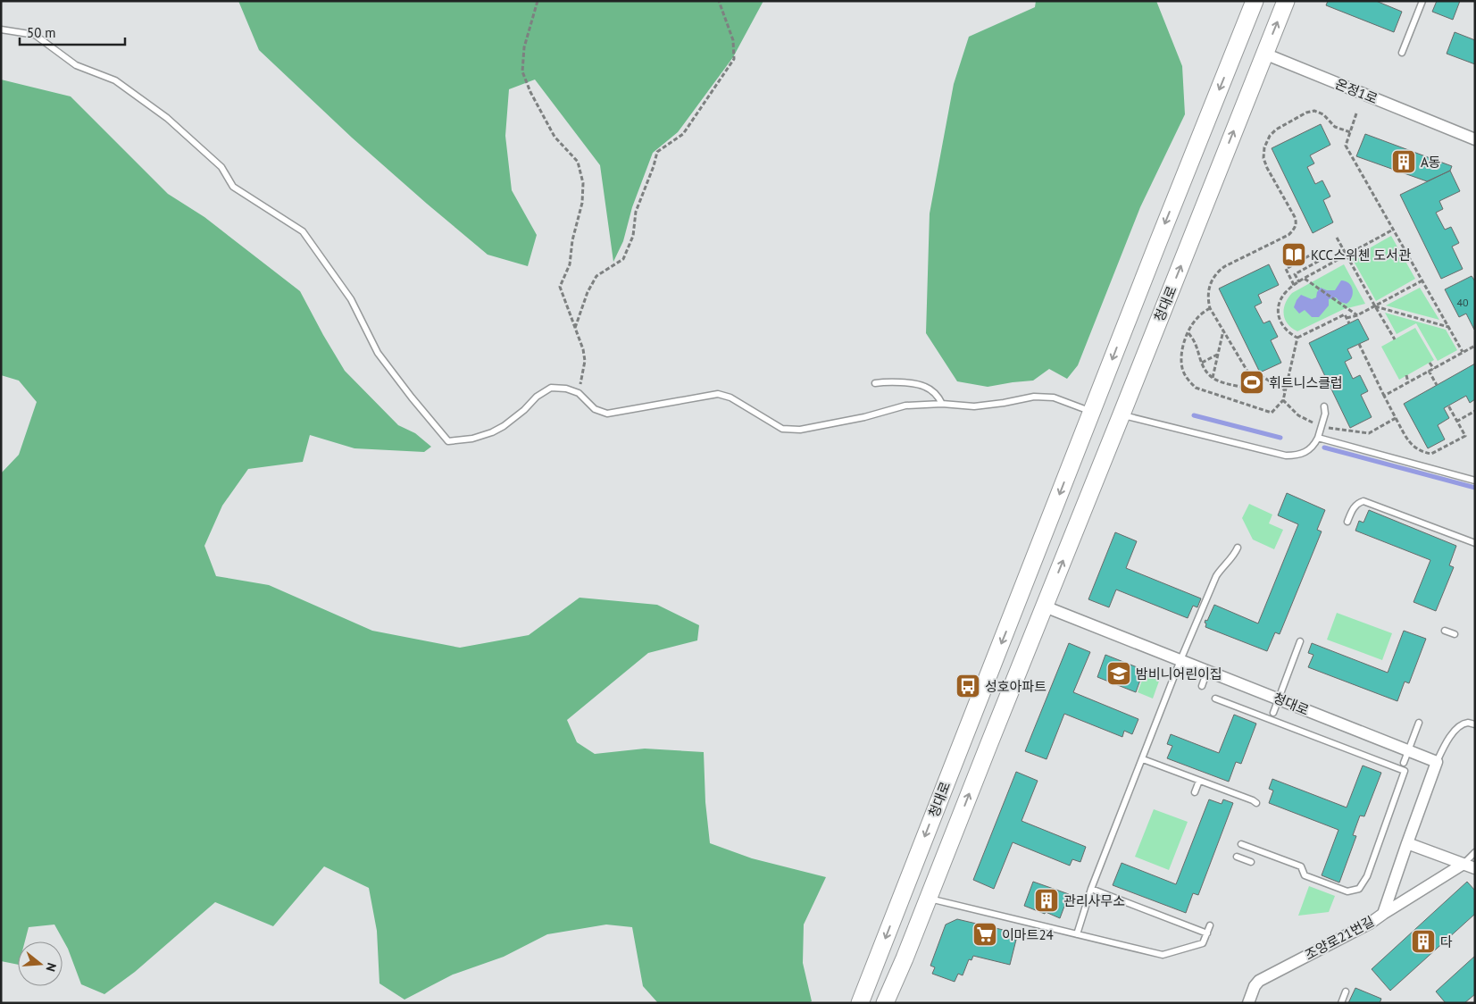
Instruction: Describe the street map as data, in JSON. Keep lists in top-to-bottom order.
{
  "streets": {
    "street": ["온정1로", "청대로", "조양로21번길"]
  },
  "crossings": [
    ["온정1로", "청대로"],
    ["청대로", "조양로21번길"]
  ],
  "places": {
    "building": ["A동", "관리사무소", "다"],
    "library": ["KCC스위첸 도서관"],
    "sports": ["휘트니스클럽"],
    "school or university": ["밤비니어린이집"],
    "bus stop": ["성호아파트"],
    "supermarket": ["이마트24"]
  },
  "house_numbers": ["40"],
  "scale_bar": "50 m",
  "north": "right"
}
